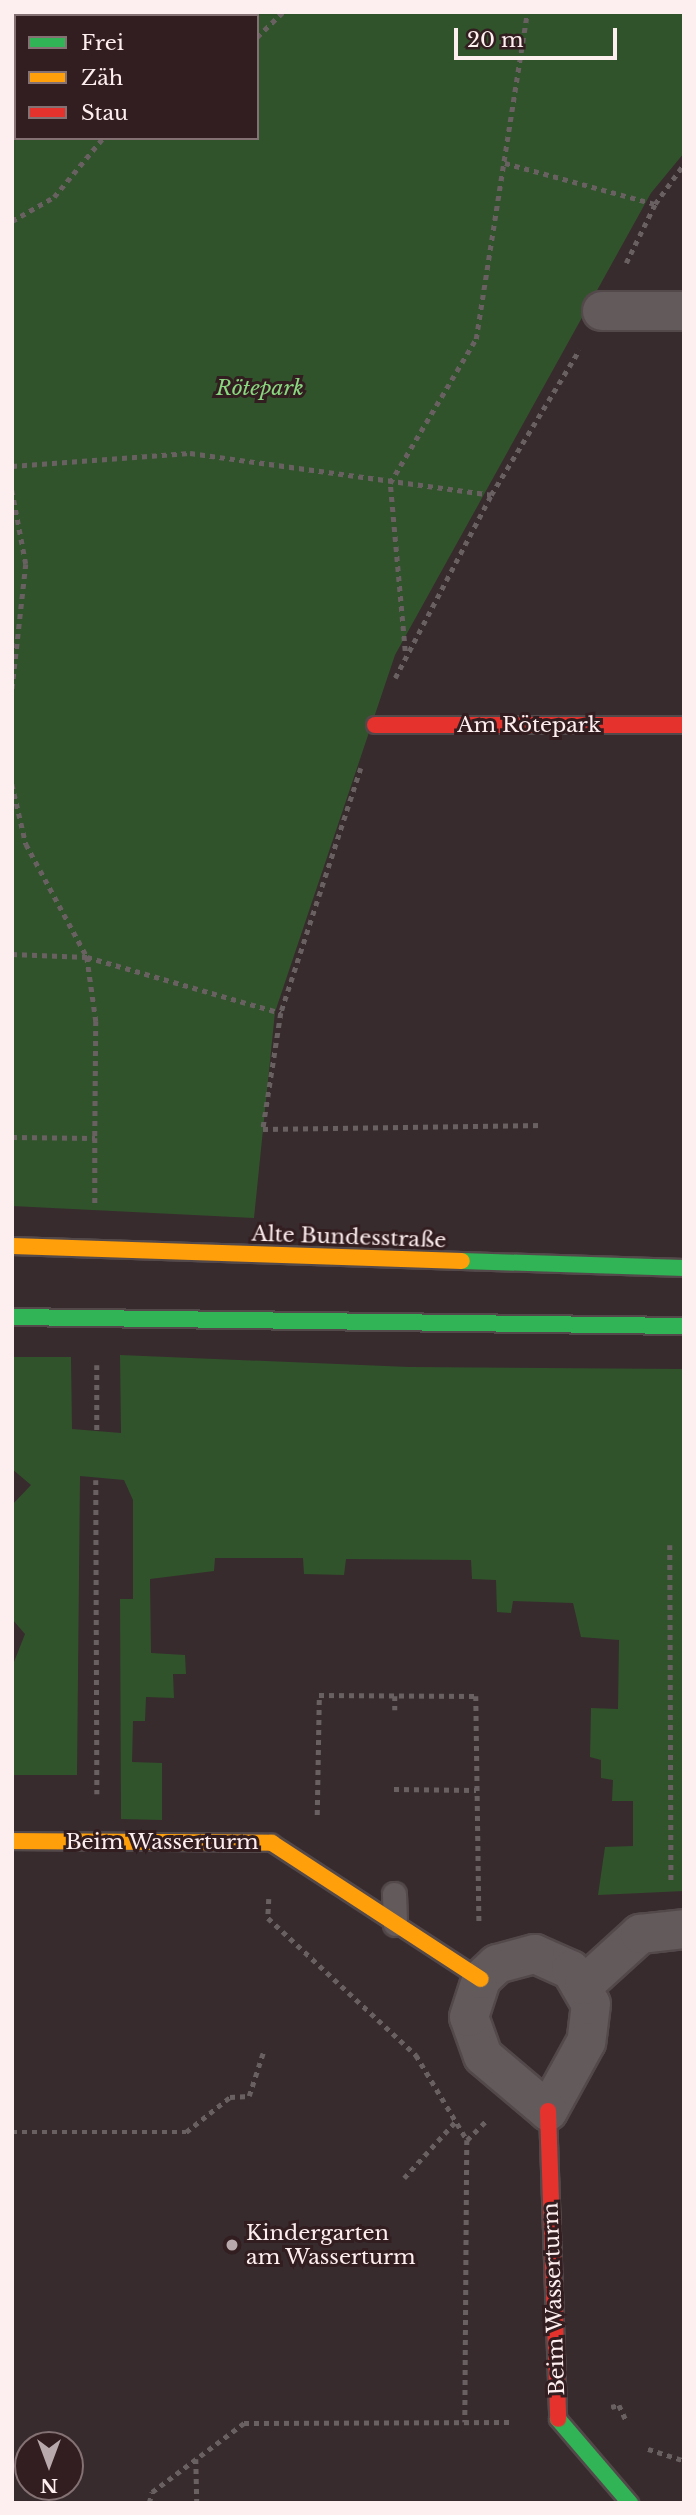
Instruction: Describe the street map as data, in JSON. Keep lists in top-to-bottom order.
{
  "streets": {
    "main road": ["Am Rötepark", "Alte Bundesstraße", "Beim Wasserturm"]
  },
  "parks": ["Rötepark"],
  "places": ["Kindergarten am Wasserturm"],
  "legend": ["Frei", "Zäh", "Stau"],
  "scale_bar": "20 m",
  "north": "bottom"
}
